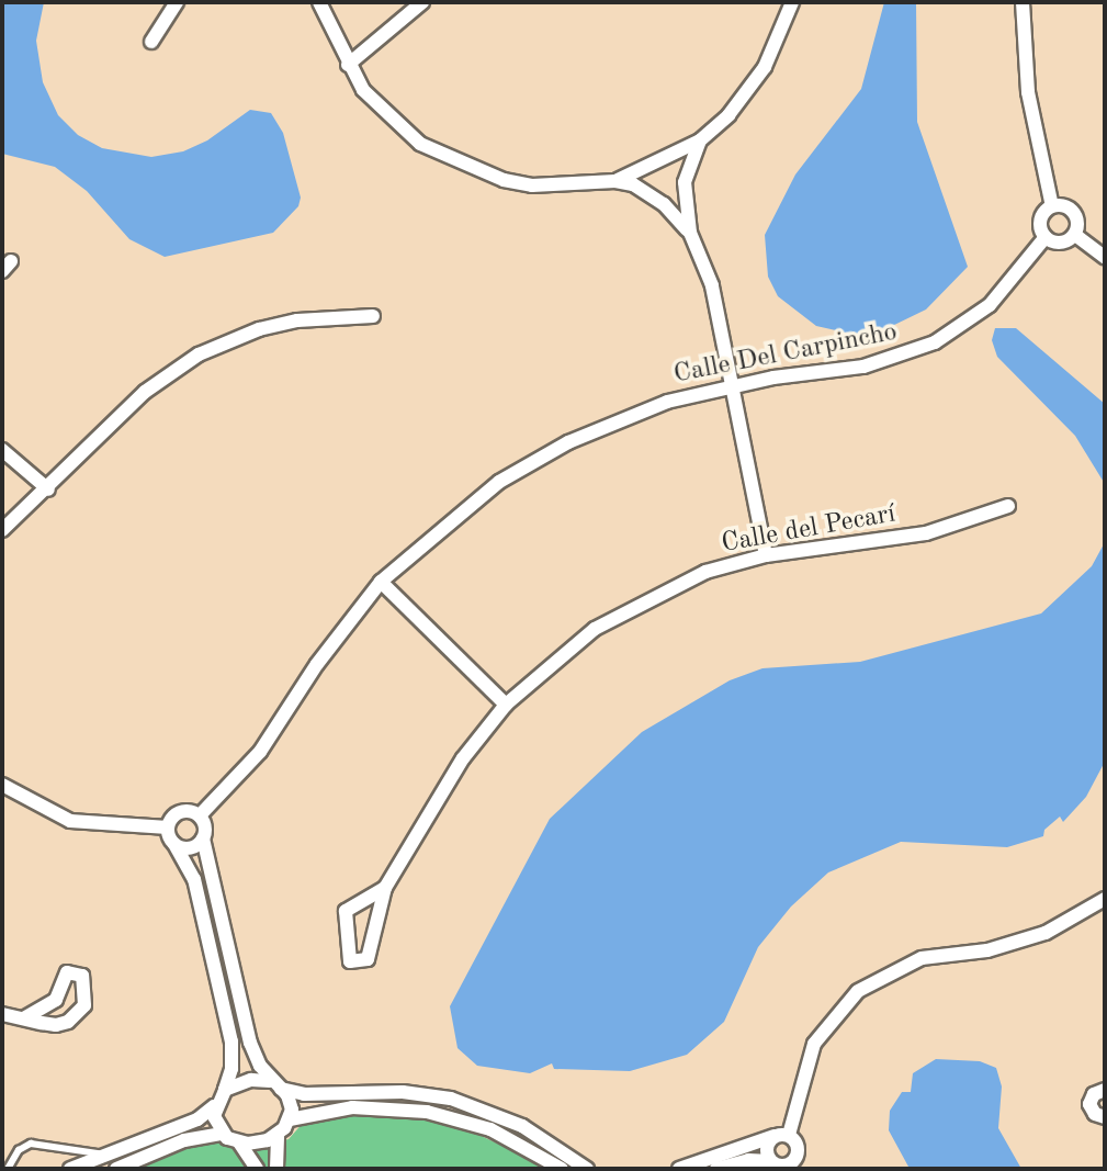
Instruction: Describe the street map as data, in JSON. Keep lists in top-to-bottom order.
{
  "streets": {
    "street": ["Calle Del Carpincho", "Calle del Pecarí"]
  }
}
